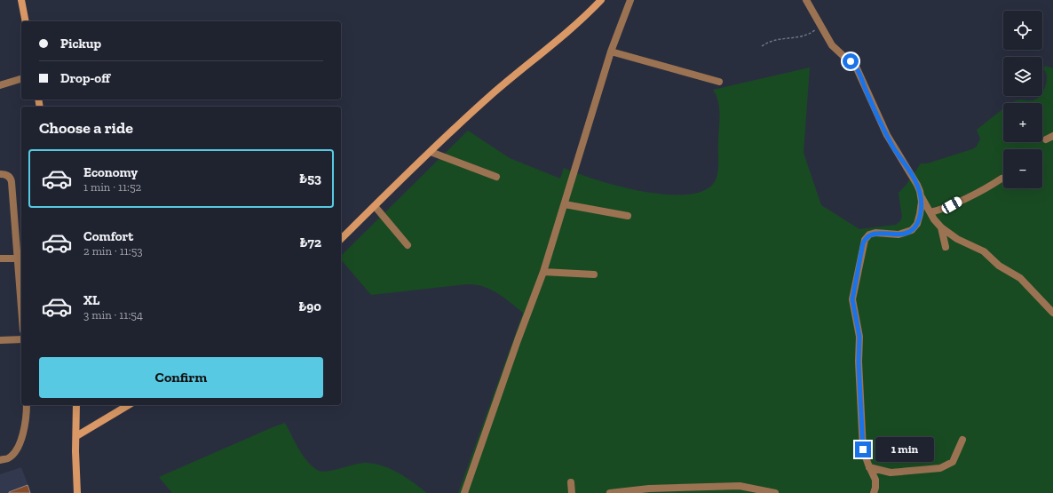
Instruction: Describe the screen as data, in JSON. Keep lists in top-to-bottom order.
{
  "page": {
    "map_buttons": ["+", "−"],
    "banner": ["Pickup", "Drop-off"],
    "heading": "Choose a ride",
    "list": [
      {
        "name": "Economy",
        "note": "1 min · 11:52",
        "value": "₺53"
      },
      {
        "name": "Comfort",
        "note": "2 min · 11:53",
        "value": "₺72"
      },
      {
        "name": "XL",
        "note": "3 min · 11:54",
        "value": "₺90"
      }
    ],
    "buttons": "Confirm",
    "bubble": "1 min"
  }
}
